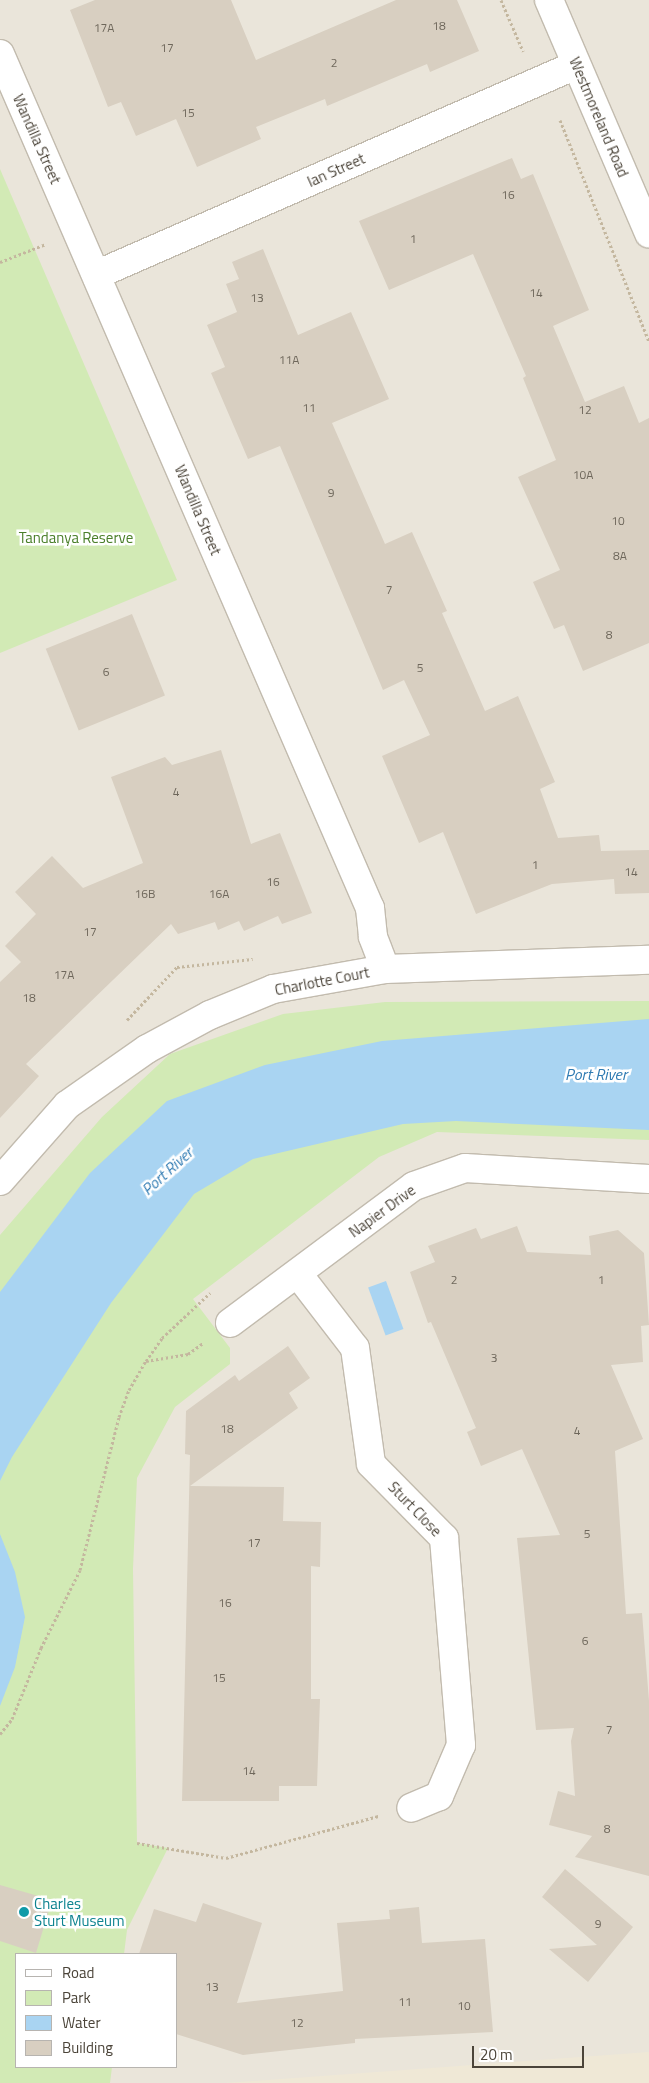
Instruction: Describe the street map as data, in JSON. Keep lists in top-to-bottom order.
{
  "streets": {
    "street": [
      "Westmoreland Road",
      "Wandilla Street",
      "Ian Street",
      "Charlotte Court",
      "Napier Drive",
      "Sturt Close"
    ]
  },
  "crossings": [
    ["Westmoreland Road", "Ian Street"],
    ["Wandilla Street", "Ian Street"],
    ["Wandilla Street", "Charlotte Court"],
    ["Napier Drive", "Sturt Close"]
  ],
  "water": ["Port River"],
  "parks": ["Tandanya Reserve"],
  "places": ["Charles Sturt Museum"],
  "house_numbers": [
    "18",
    "17A",
    "17",
    "2",
    "15",
    "16",
    "1",
    "14",
    "13",
    "11A",
    "11",
    "12",
    "10A",
    "9",
    "10",
    "8A",
    "7",
    "8",
    "5",
    "6",
    "4",
    "1",
    "14",
    "16",
    "16B",
    "16A",
    "17",
    "17A",
    "18",
    "2",
    "1",
    "3",
    "18",
    "4",
    "5",
    "17",
    "16",
    "6",
    "15",
    "7",
    "14",
    "8",
    "9",
    "13",
    "11",
    "10",
    "12"
  ],
  "legend": [
    "Road",
    "Park",
    "Water",
    "Building"
  ],
  "scale_bar": "20 m"
}
